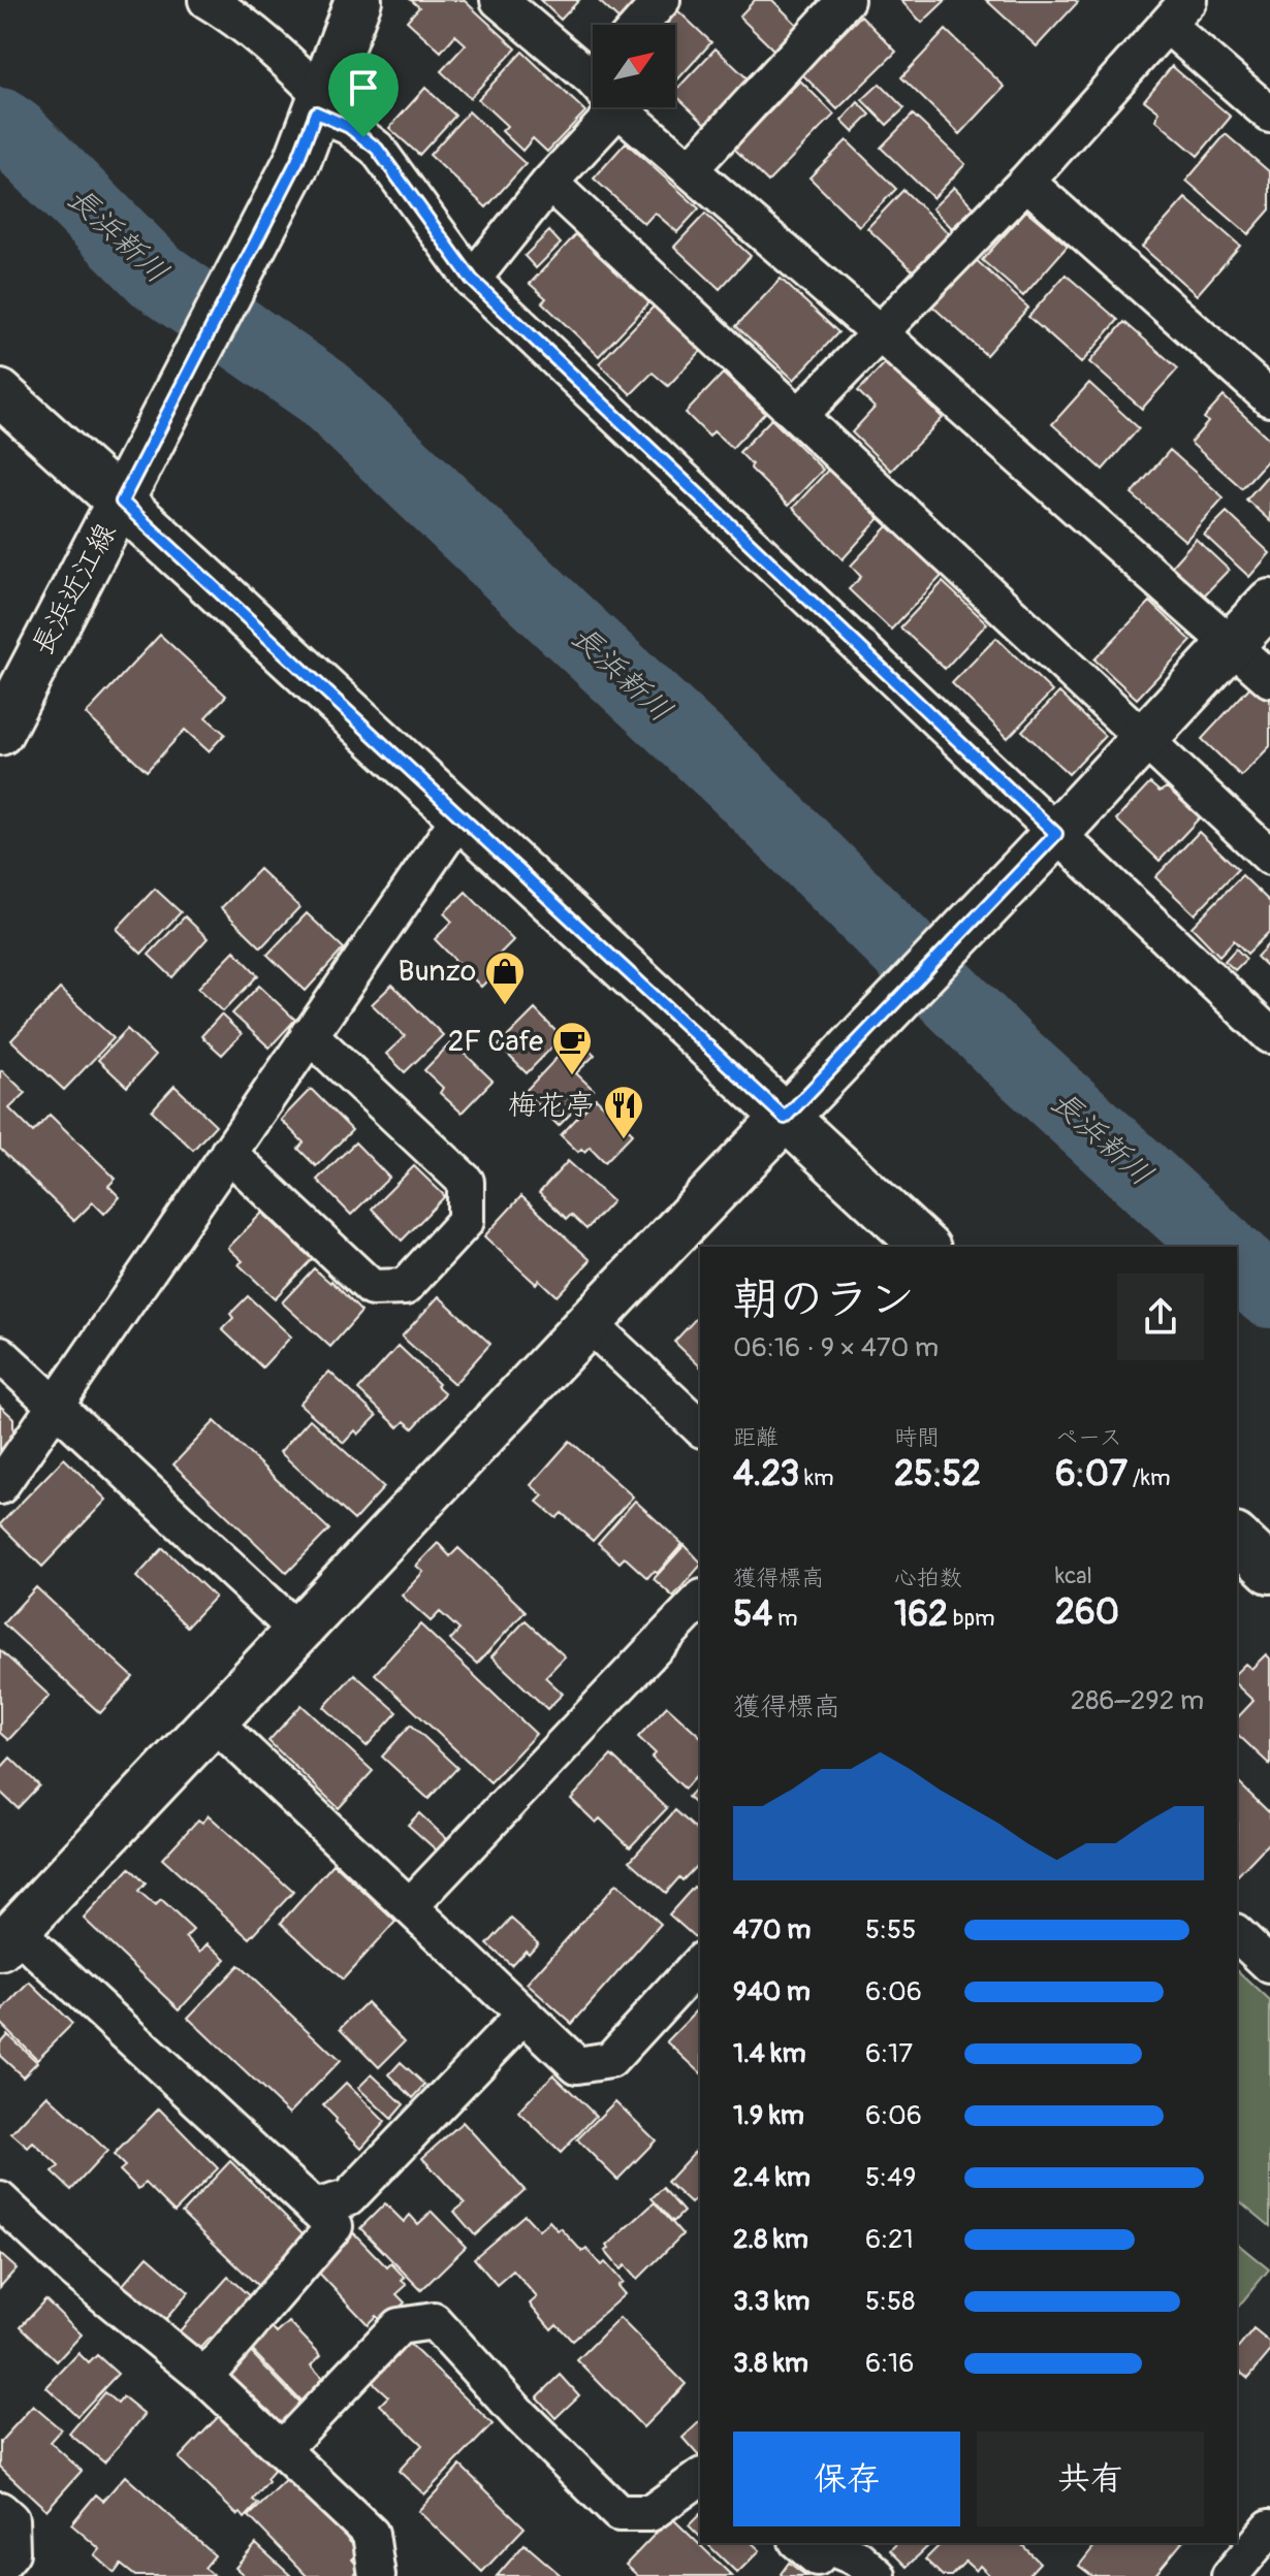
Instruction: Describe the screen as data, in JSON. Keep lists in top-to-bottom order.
{
  "streets": {
    "street": ["長浜近江線"]
  },
  "water": ["長浜新川"],
  "places": {
    "shop": ["Bunzo"],
    "cafe": ["2F Cafe"],
    "restaurant": ["梅花亭"]
  },
  "north": "top right",
  "page": {
    "heading": ["朝のラン", "06:16 · 9 × 470 m"],
    "stats": [
      ["距離", "4.23 km"],
      ["時間", "25:52"],
      ["ペース", "6:07 /km"],
      ["獲得標高", "54 m"],
      ["心拍数", "162 bpm"],
      ["kcal", "260"]
    ],
    "chart": ["獲得標高", "286–292 m"],
    "list": [
      {
        "name": "470 m",
        "note": "5:55"
      },
      {
        "name": "940 m",
        "note": "6:06"
      },
      {
        "name": "1.4 km",
        "note": "6:17"
      },
      {
        "name": "1.9 km",
        "note": "6:06"
      },
      {
        "name": "2.4 km",
        "note": "5:49"
      },
      {
        "name": "2.8 km",
        "note": "6:21"
      },
      {
        "name": "3.3 km",
        "note": "5:58"
      },
      {
        "name": "3.8 km",
        "note": "6:16"
      }
    ],
    "buttons": ["保存", "共有"]
  }
}
